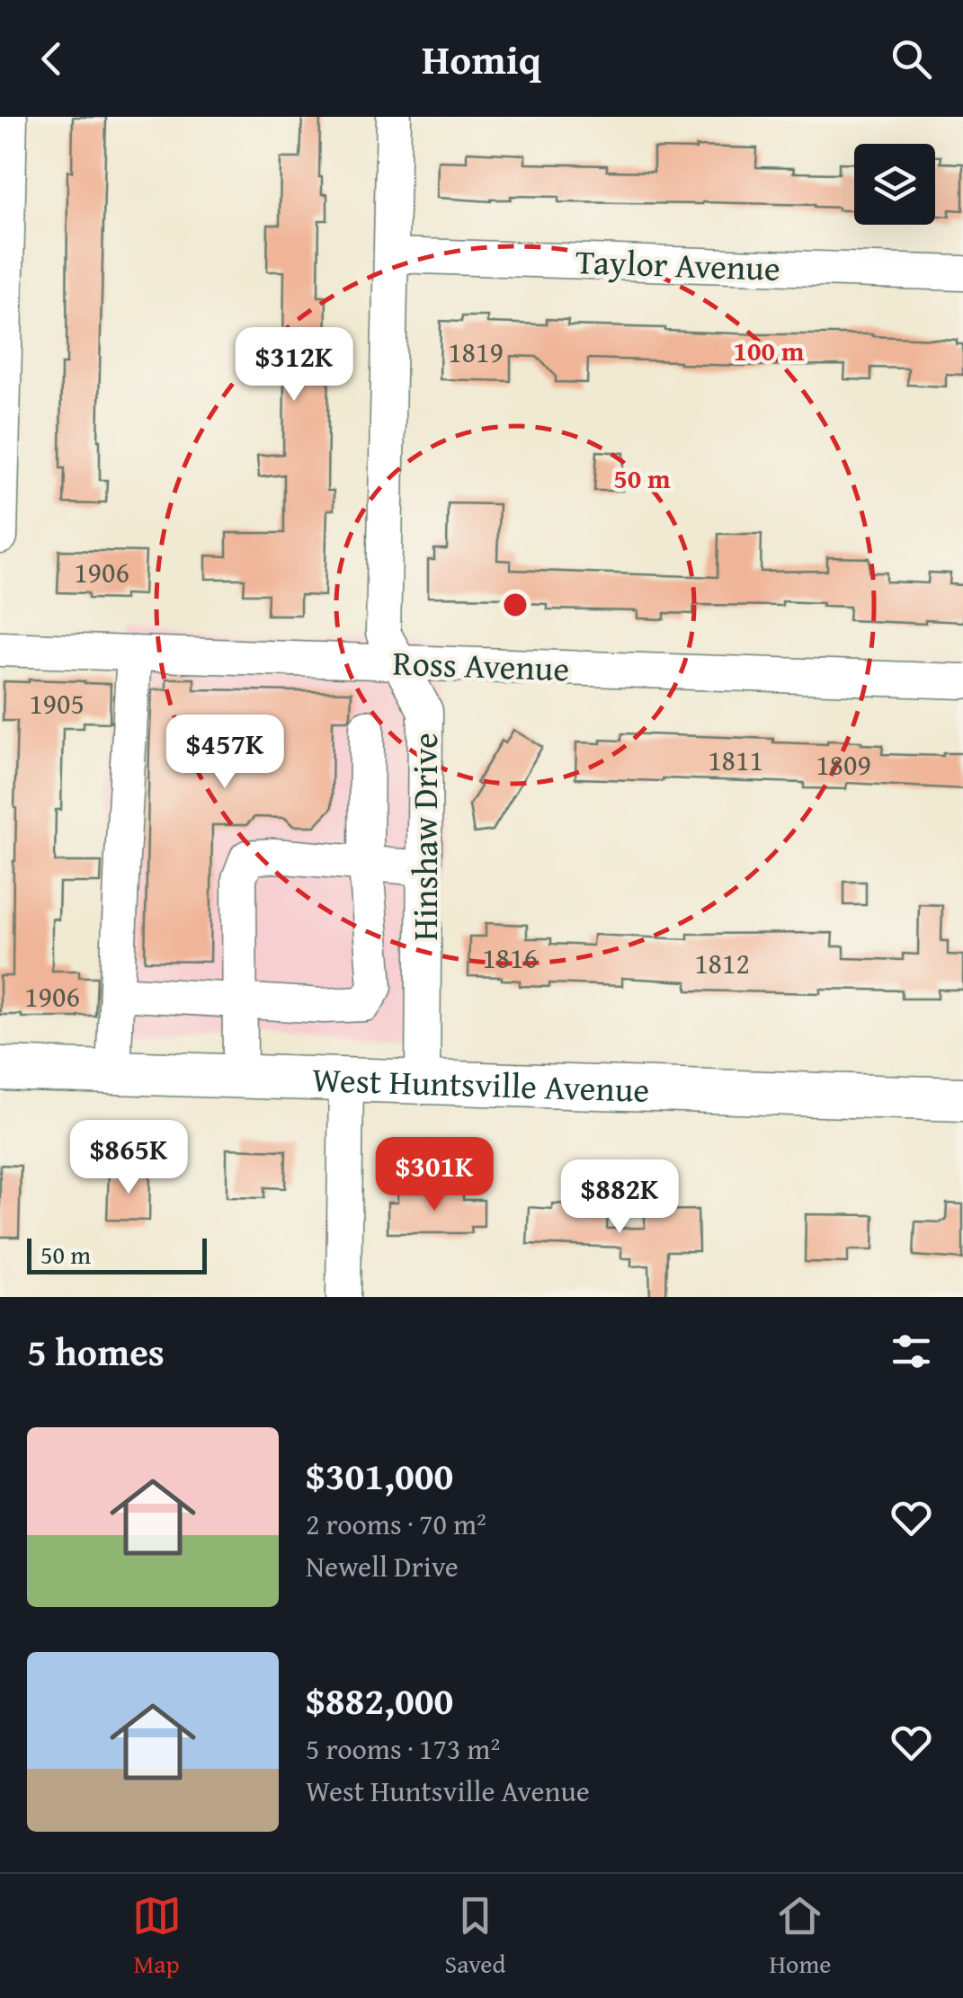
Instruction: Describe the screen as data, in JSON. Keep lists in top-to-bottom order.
{
  "streets": {
    "main road": ["West Huntsville Avenue"],
    "street": ["Taylor Avenue", "Ross Avenue", "Hinshaw Drive"]
  },
  "crossings": [
    ["Taylor Avenue", "Hinshaw Drive"],
    ["Ross Avenue", "Hinshaw Drive"],
    ["Hinshaw Drive", "West Huntsville Avenue"]
  ],
  "house_numbers": [
    "1819",
    "1906",
    "1905",
    "1811",
    "1809",
    "1816",
    "1812",
    "1906"
  ],
  "scale_bar": "50 m",
  "page": {
    "header": "Homiq",
    "price": [
      "$312K",
      "$457K",
      "$865K",
      "$301K",
      "$882K"
    ],
    "scale": "50 m",
    "heading": "5 homes",
    "list": [
      {
        "name": "$301,000",
        "note": "2 rooms · 70 m² · Newell Drive"
      },
      {
        "name": "$882,000",
        "note": "5 rooms · 173 m² · West Huntsville Avenue"
      }
    ],
    "tabs": ["Map", "Saved", "Home"]
  },
  "rings": ["100 m", "50 m"]
}
